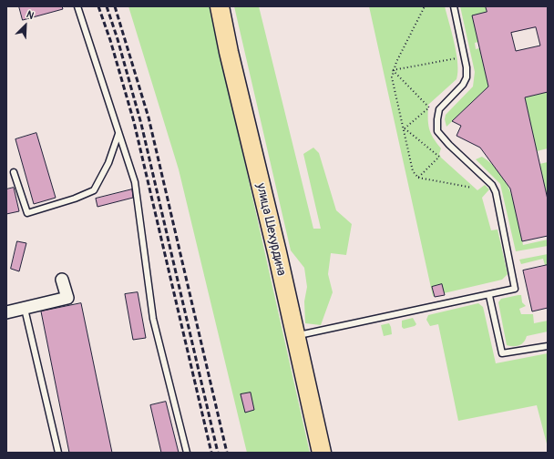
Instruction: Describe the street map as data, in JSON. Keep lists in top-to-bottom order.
{
  "streets": {
    "main road": ["улица Шехурдина"]
  },
  "north": "top right"
}
